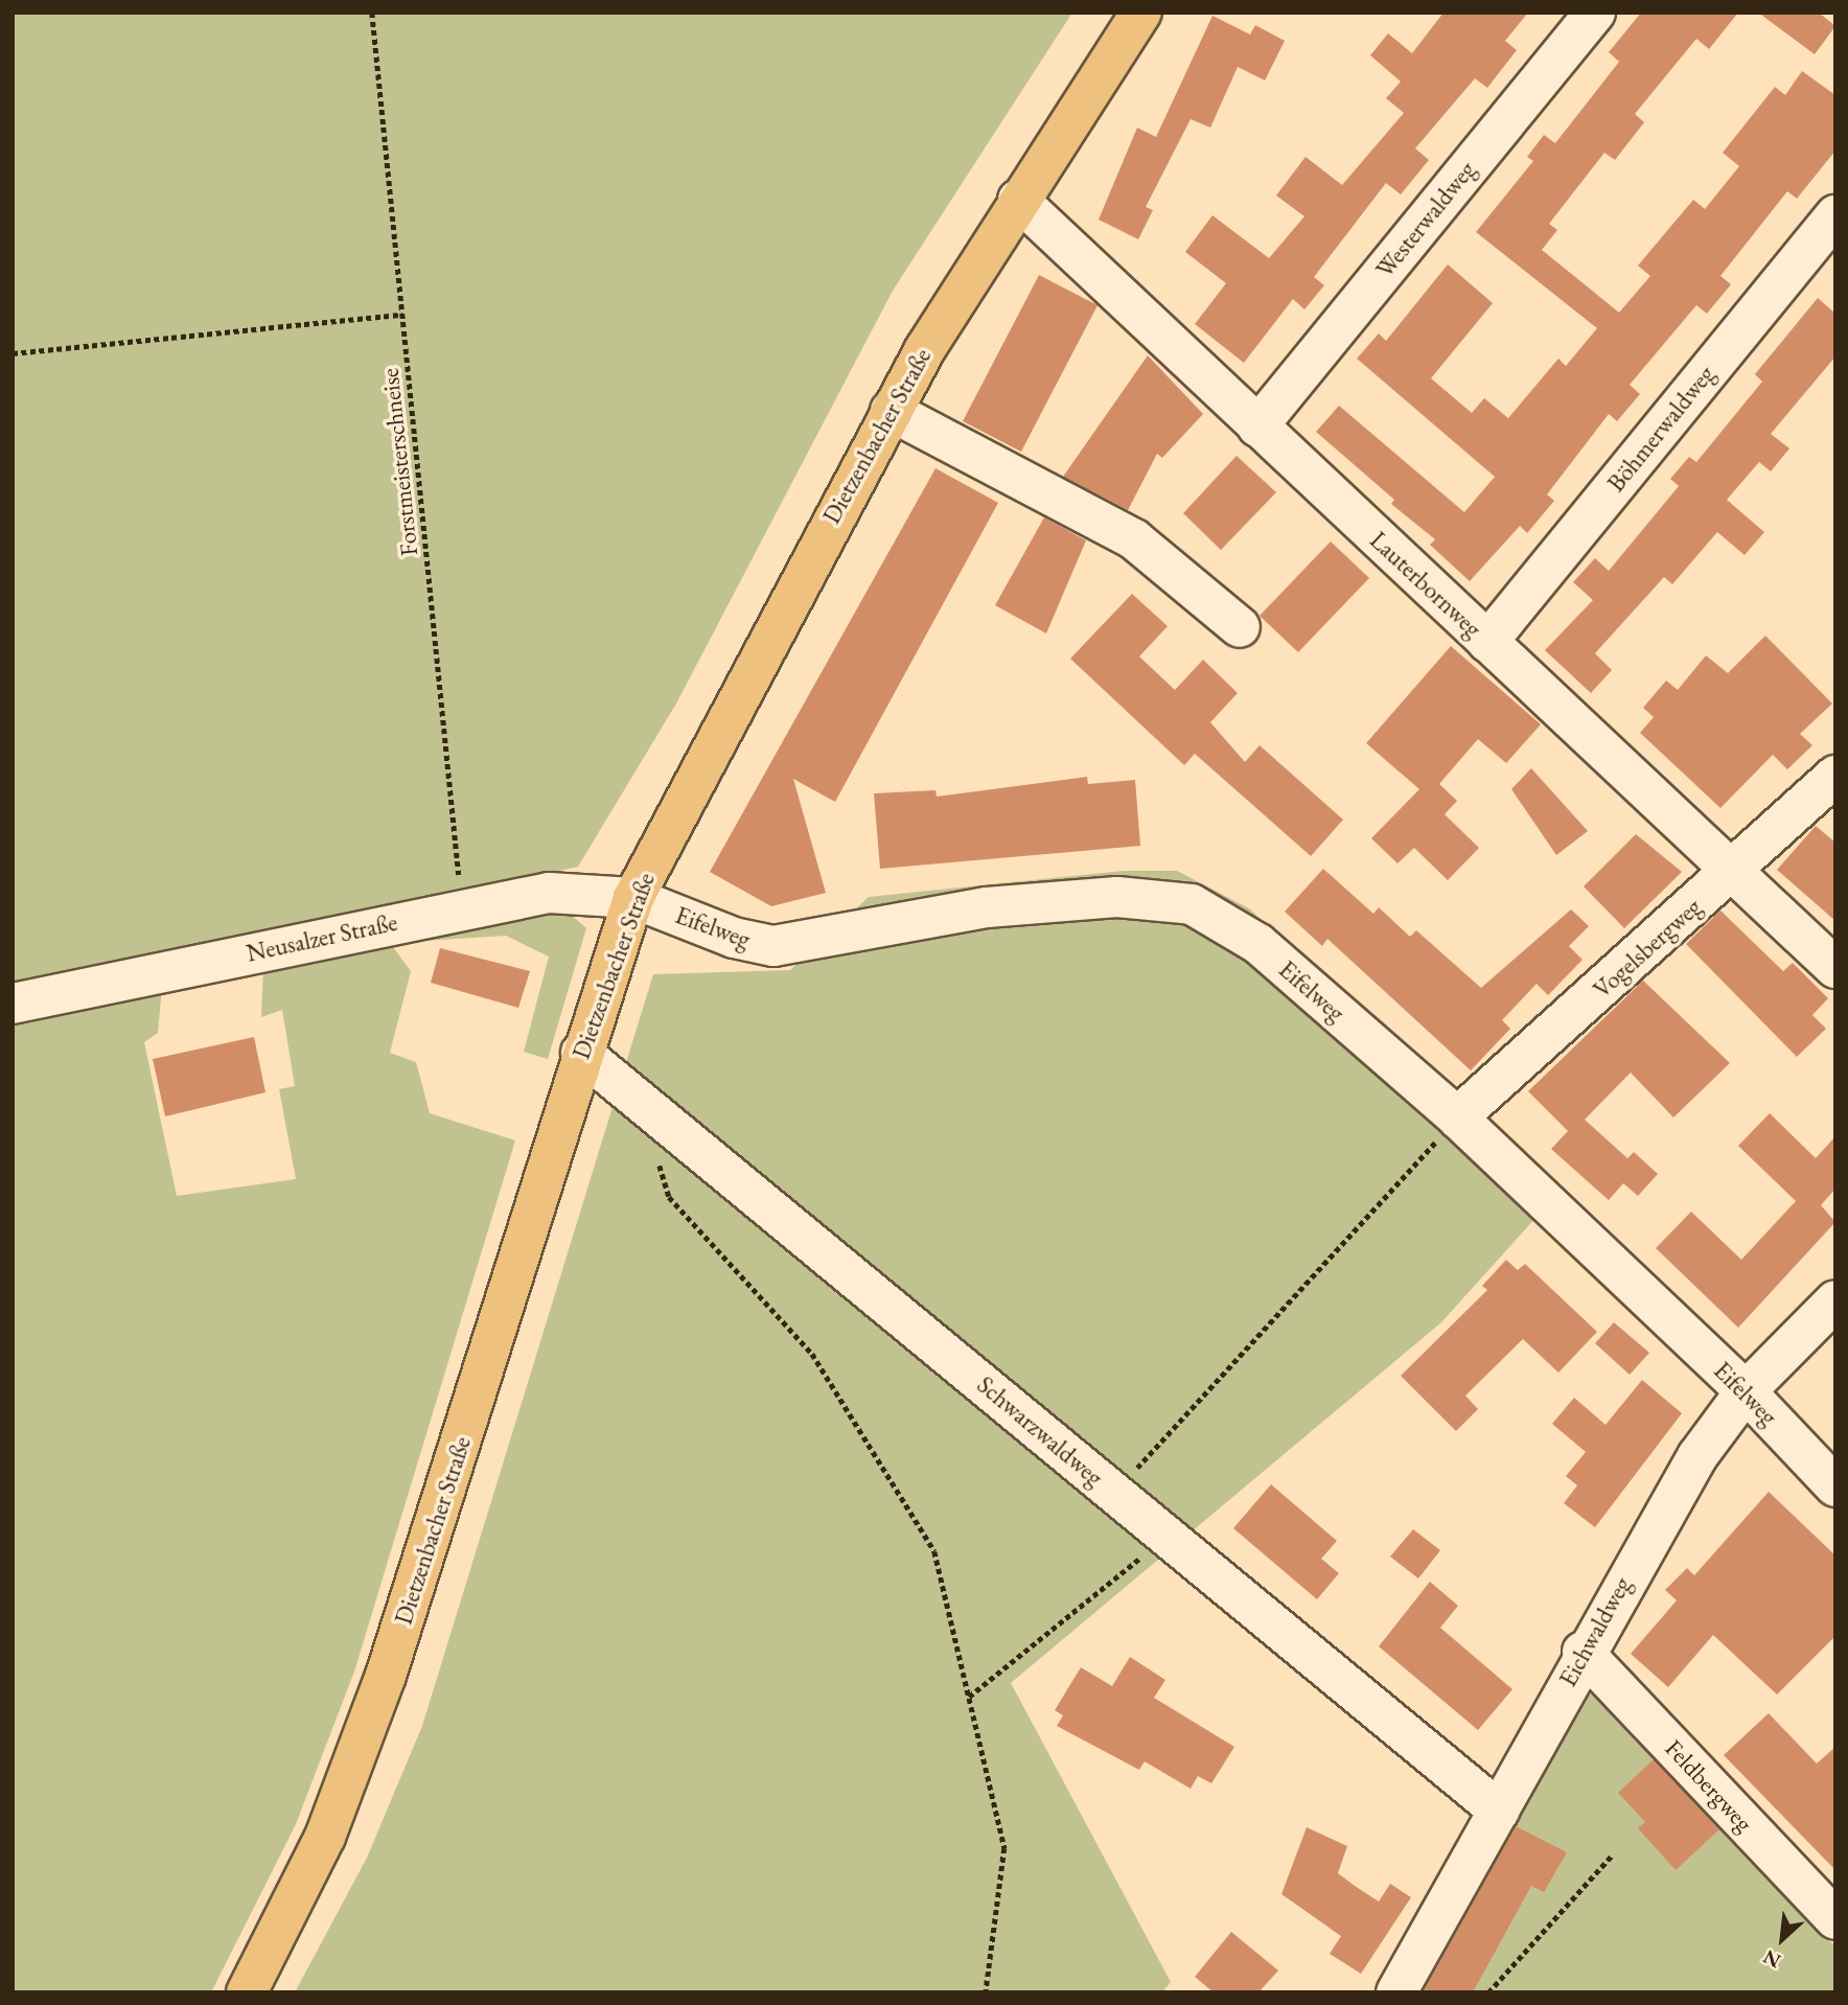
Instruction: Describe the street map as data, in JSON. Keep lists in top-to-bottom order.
{
  "streets": {
    "main road": ["Dietzenbacher Straße"],
    "street": [
      "Westerwaldweg",
      "Böhmerwaldweg",
      "Lauterbornweg",
      "Eifelweg",
      "Neusalzer Straße",
      "Vogelsbergweg",
      "Schwarzwaldweg",
      "Eichwaldweg",
      "Feldbergweg"
    ],
    "path": ["Forstmeisterschneise"]
  },
  "crossings": [
    ["Westerwaldweg", "Lauterbornweg"],
    ["Böhmerwaldweg", "Lauterbornweg"],
    ["Dietzenbacher Straße", "Lauterbornweg"],
    ["Dietzenbacher Straße", "Eifelweg"],
    ["Dietzenbacher Straße", "Neusalzer Straße"],
    ["Dietzenbacher Straße", "Schwarzwaldweg"],
    ["Forstmeisterschneise", "Neusalzer Straße"],
    ["Lauterbornweg", "Vogelsbergweg"],
    ["Eifelweg", "Neusalzer Straße"],
    ["Eifelweg", "Vogelsbergweg"],
    ["Eifelweg", "Eichwaldweg"],
    ["Schwarzwaldweg", "Eichwaldweg"],
    ["Eichwaldweg", "Feldbergweg"]
  ],
  "north": "bottom left"
}
